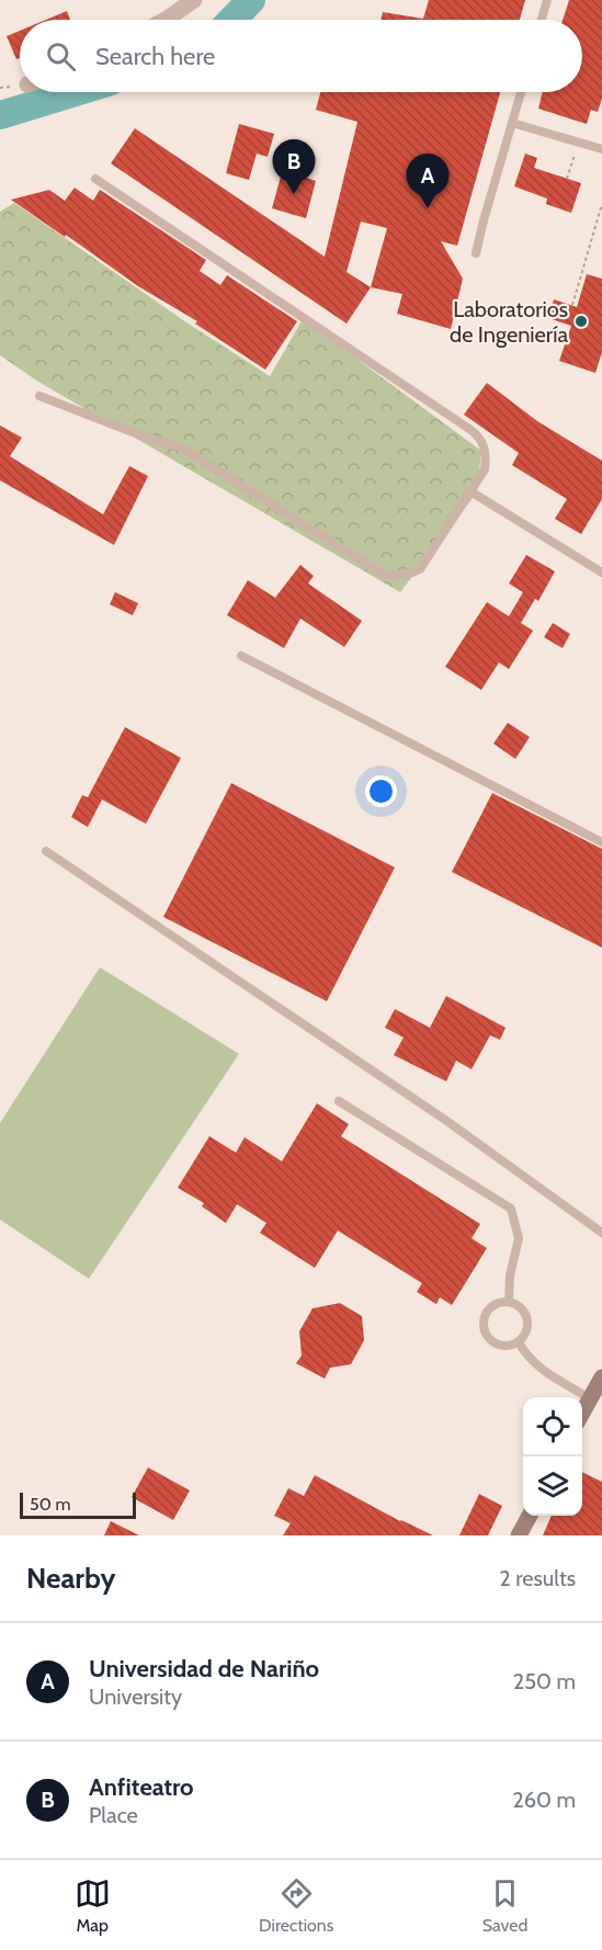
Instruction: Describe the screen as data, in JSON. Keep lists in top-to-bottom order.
{
  "places": ["Laboratorios de Ingeniería"],
  "scale_bar": "50 m",
  "page": {
    "search": "Search here",
    "pins": ["B", "A"],
    "scale": "50 m",
    "heading": ["Nearby", "2 results"],
    "list": [
      {
        "mark": "A",
        "name": "Universidad de Nariño",
        "note": "University",
        "value": "250 m"
      },
      {
        "mark": "B",
        "name": "Anfiteatro",
        "note": "Place",
        "value": "260 m"
      }
    ],
    "nav": ["Map", "Directions", "Saved"]
  }
}
